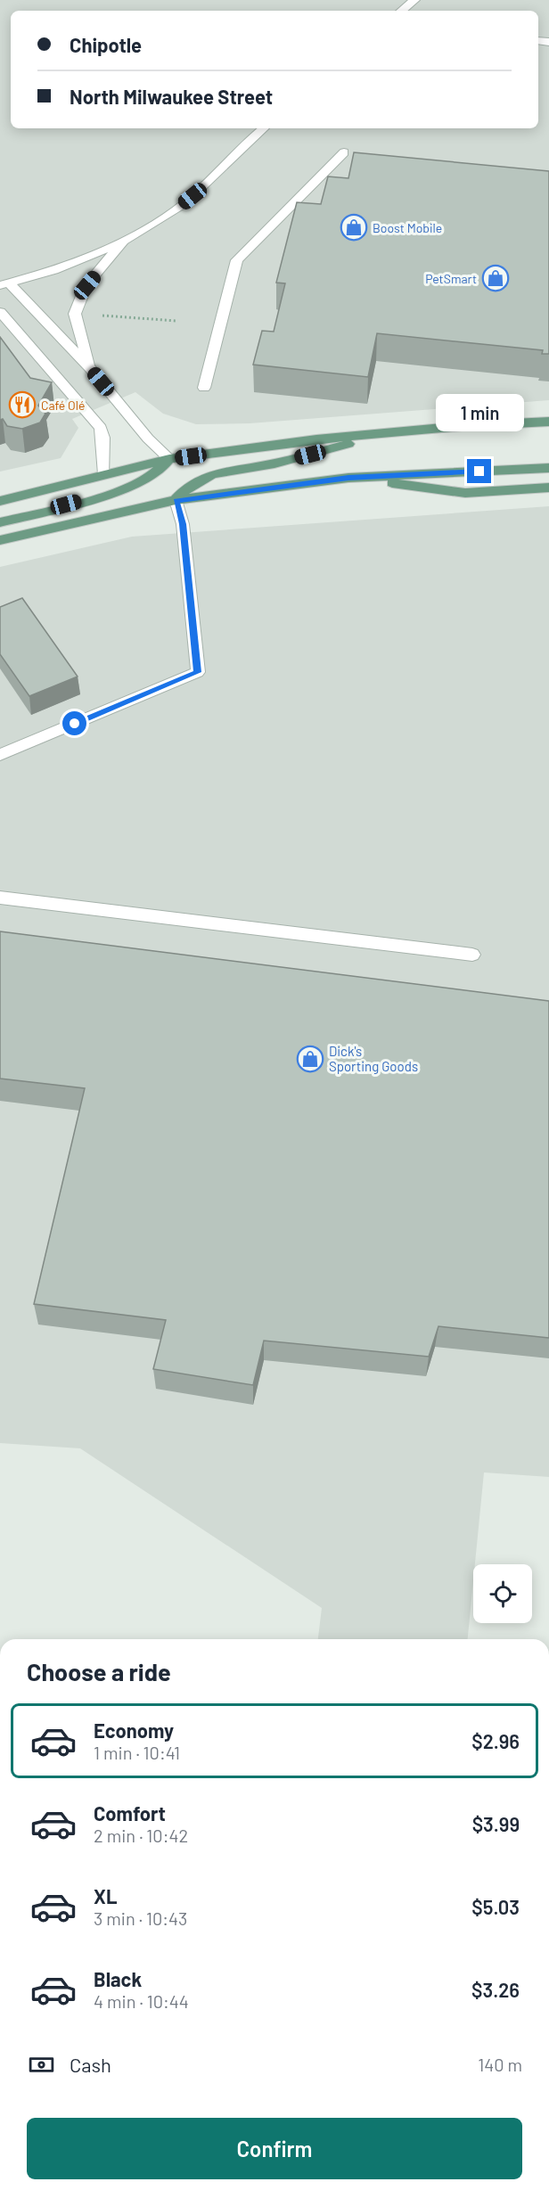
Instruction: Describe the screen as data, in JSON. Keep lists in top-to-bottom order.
{
  "places": {
    "shop": ["Boost Mobile", "PetSmart", "Dick's Sporting Goods"],
    "restaurant": ["Café Olé"]
  },
  "page": {
    "banner": ["Chipotle", "North Milwaukee Street"],
    "bubble": "1 min",
    "heading": "Choose a ride",
    "list": [
      {
        "name": "Economy",
        "note": "1 min · 10:41",
        "value": "$2.96"
      },
      {
        "name": "Comfort",
        "note": "2 min · 10:42",
        "value": "$3.99"
      },
      {
        "name": "XL",
        "note": "3 min · 10:43",
        "value": "$5.03"
      },
      {
        "name": "Black",
        "note": "4 min · 10:44",
        "value": "$3.26"
      }
    ],
    "pay": ["Cash", "140 m"],
    "buttons": "Confirm"
  }
}
